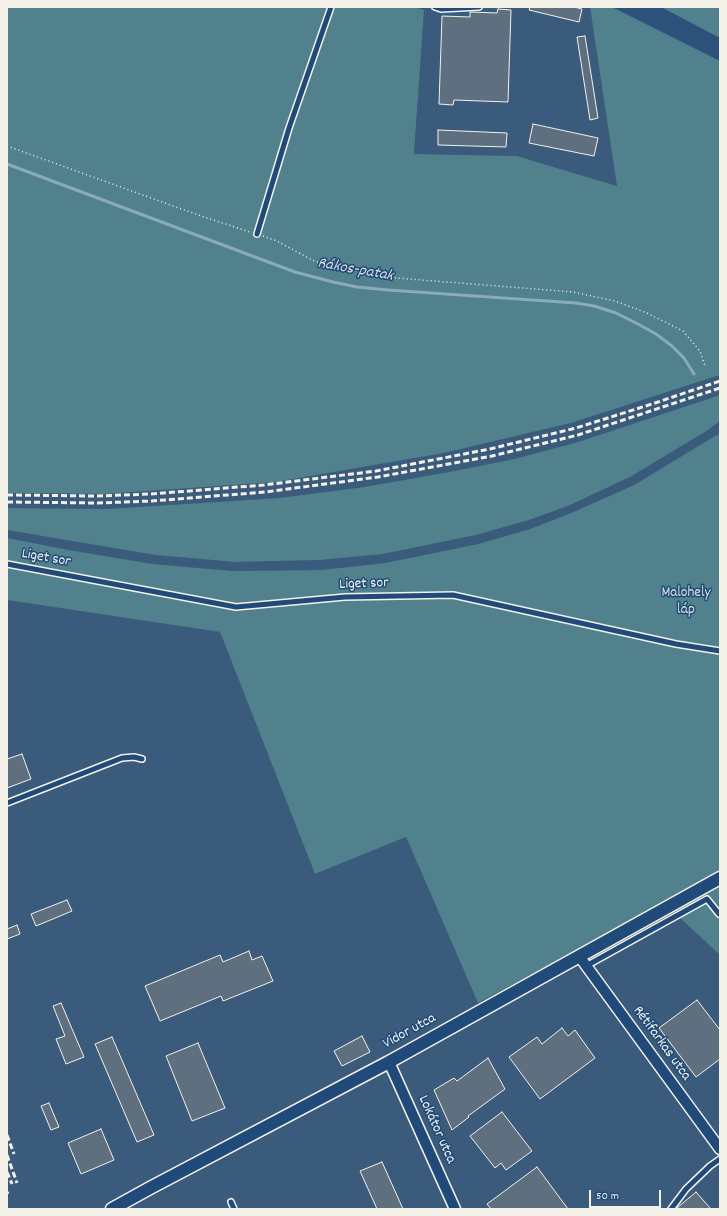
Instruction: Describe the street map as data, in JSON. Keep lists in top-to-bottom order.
{
  "streets": {
    "street": ["Vidor utca", "Rétifarkas utca", "Lokátor utca"],
    "lane": ["Liget sor"]
  },
  "crossings": [
    ["Vidor utca", "Rétifarkas utca"],
    ["Vidor utca", "Lokátor utca"]
  ],
  "water": ["Rákos-patak"],
  "parks": ["Malohely láp"],
  "scale_bar": "50 m"
}
